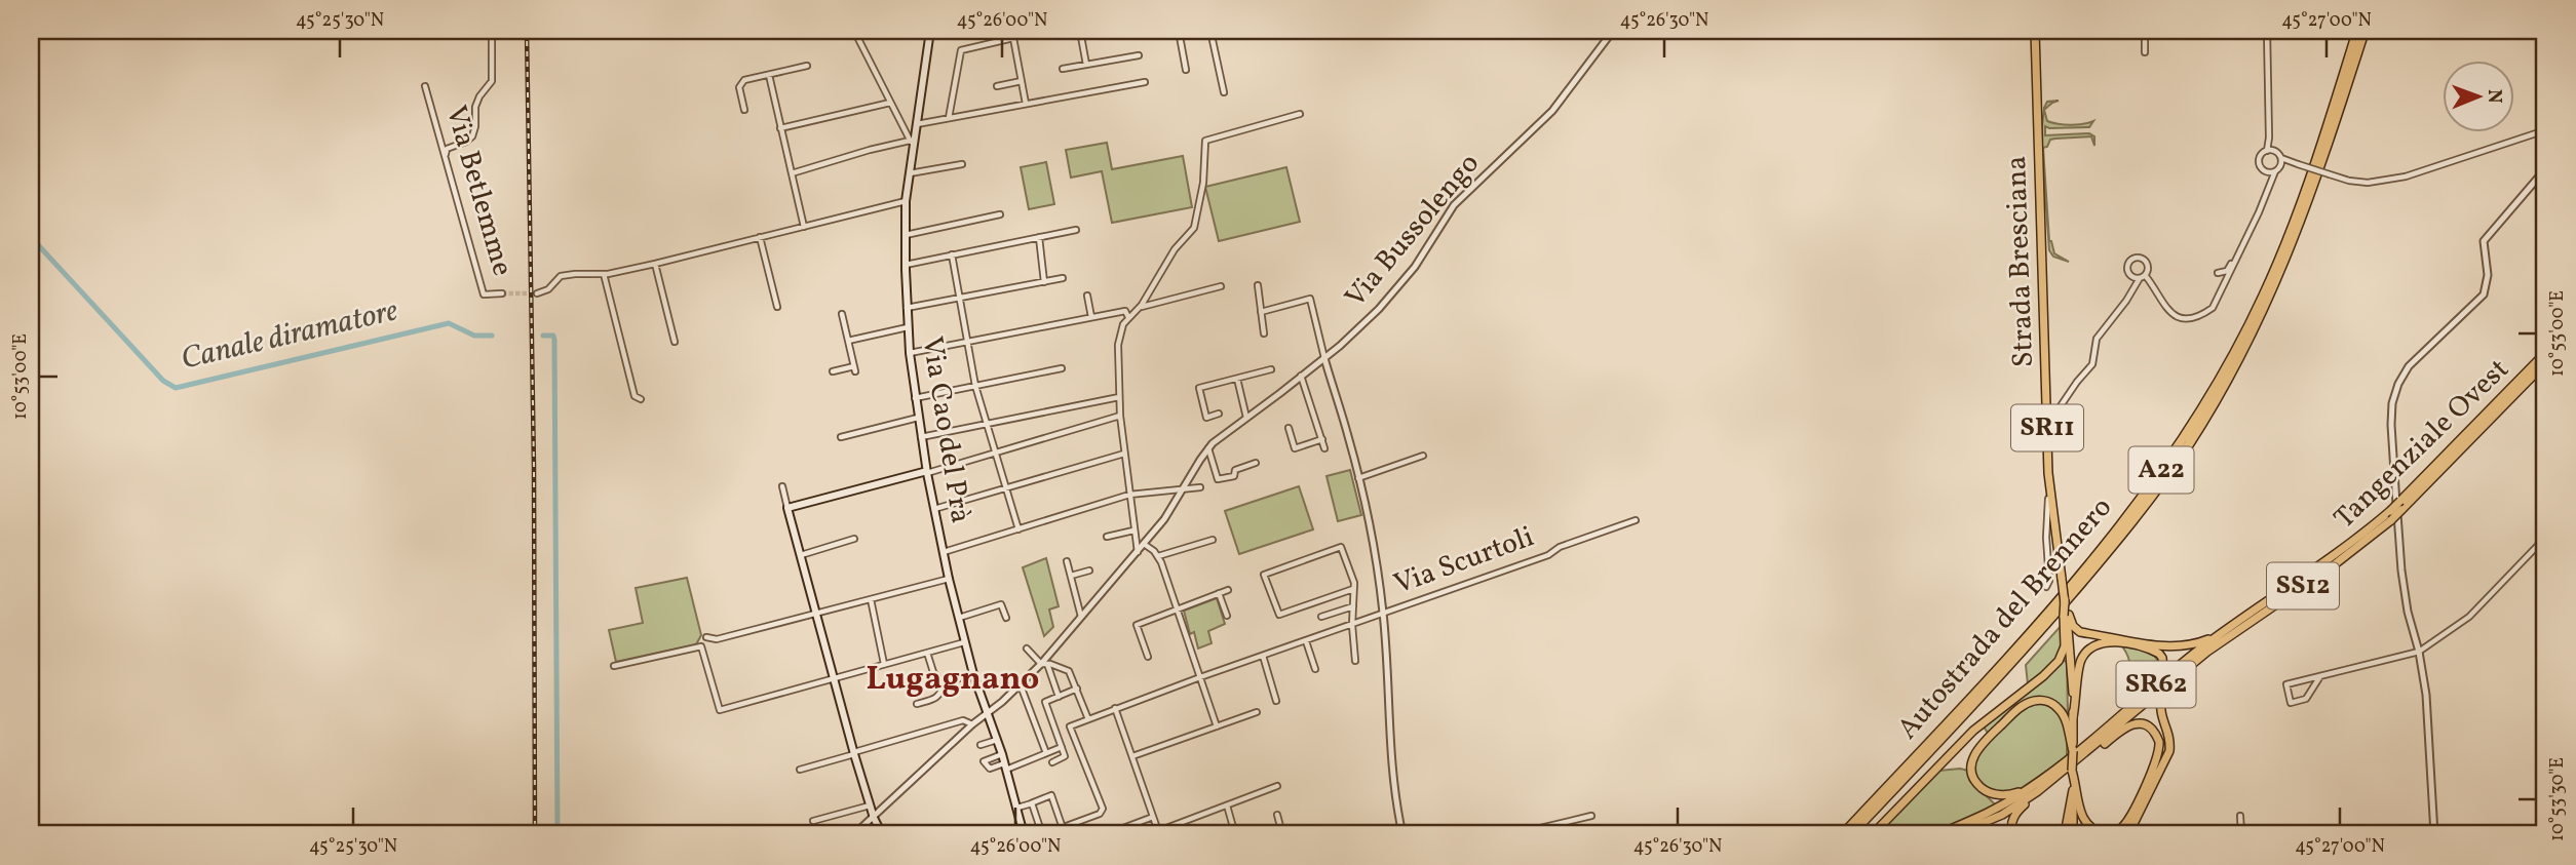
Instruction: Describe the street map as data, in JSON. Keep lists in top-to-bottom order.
{
  "streets": {
    "highway": ["A22", "Autostrada del Brennero"],
    "main road": [
      "Strada Bresciana",
      "SR11",
      "Via Cao del Prà",
      "Tangenziale Ovest",
      "SS12",
      "SR62"
    ],
    "street": ["Via Betlemme", "Via Bussolengo", "Via Scurtoli"]
  },
  "crossings": [
    ["Via Betlemme", "Via Cao del Prà"],
    ["Via Bussolengo", "Via Cao del Prà"]
  ],
  "districts": ["Lugagnano"],
  "water": ["Canale diramatore"],
  "north": "right",
  "coordinates": [
    "45°25'30\"N",
    "45°26'00\"N",
    "45°26'30\"N",
    "45°27'00\"N",
    "10°53'00\"E",
    "10°53'30\"E"
  ]
}
